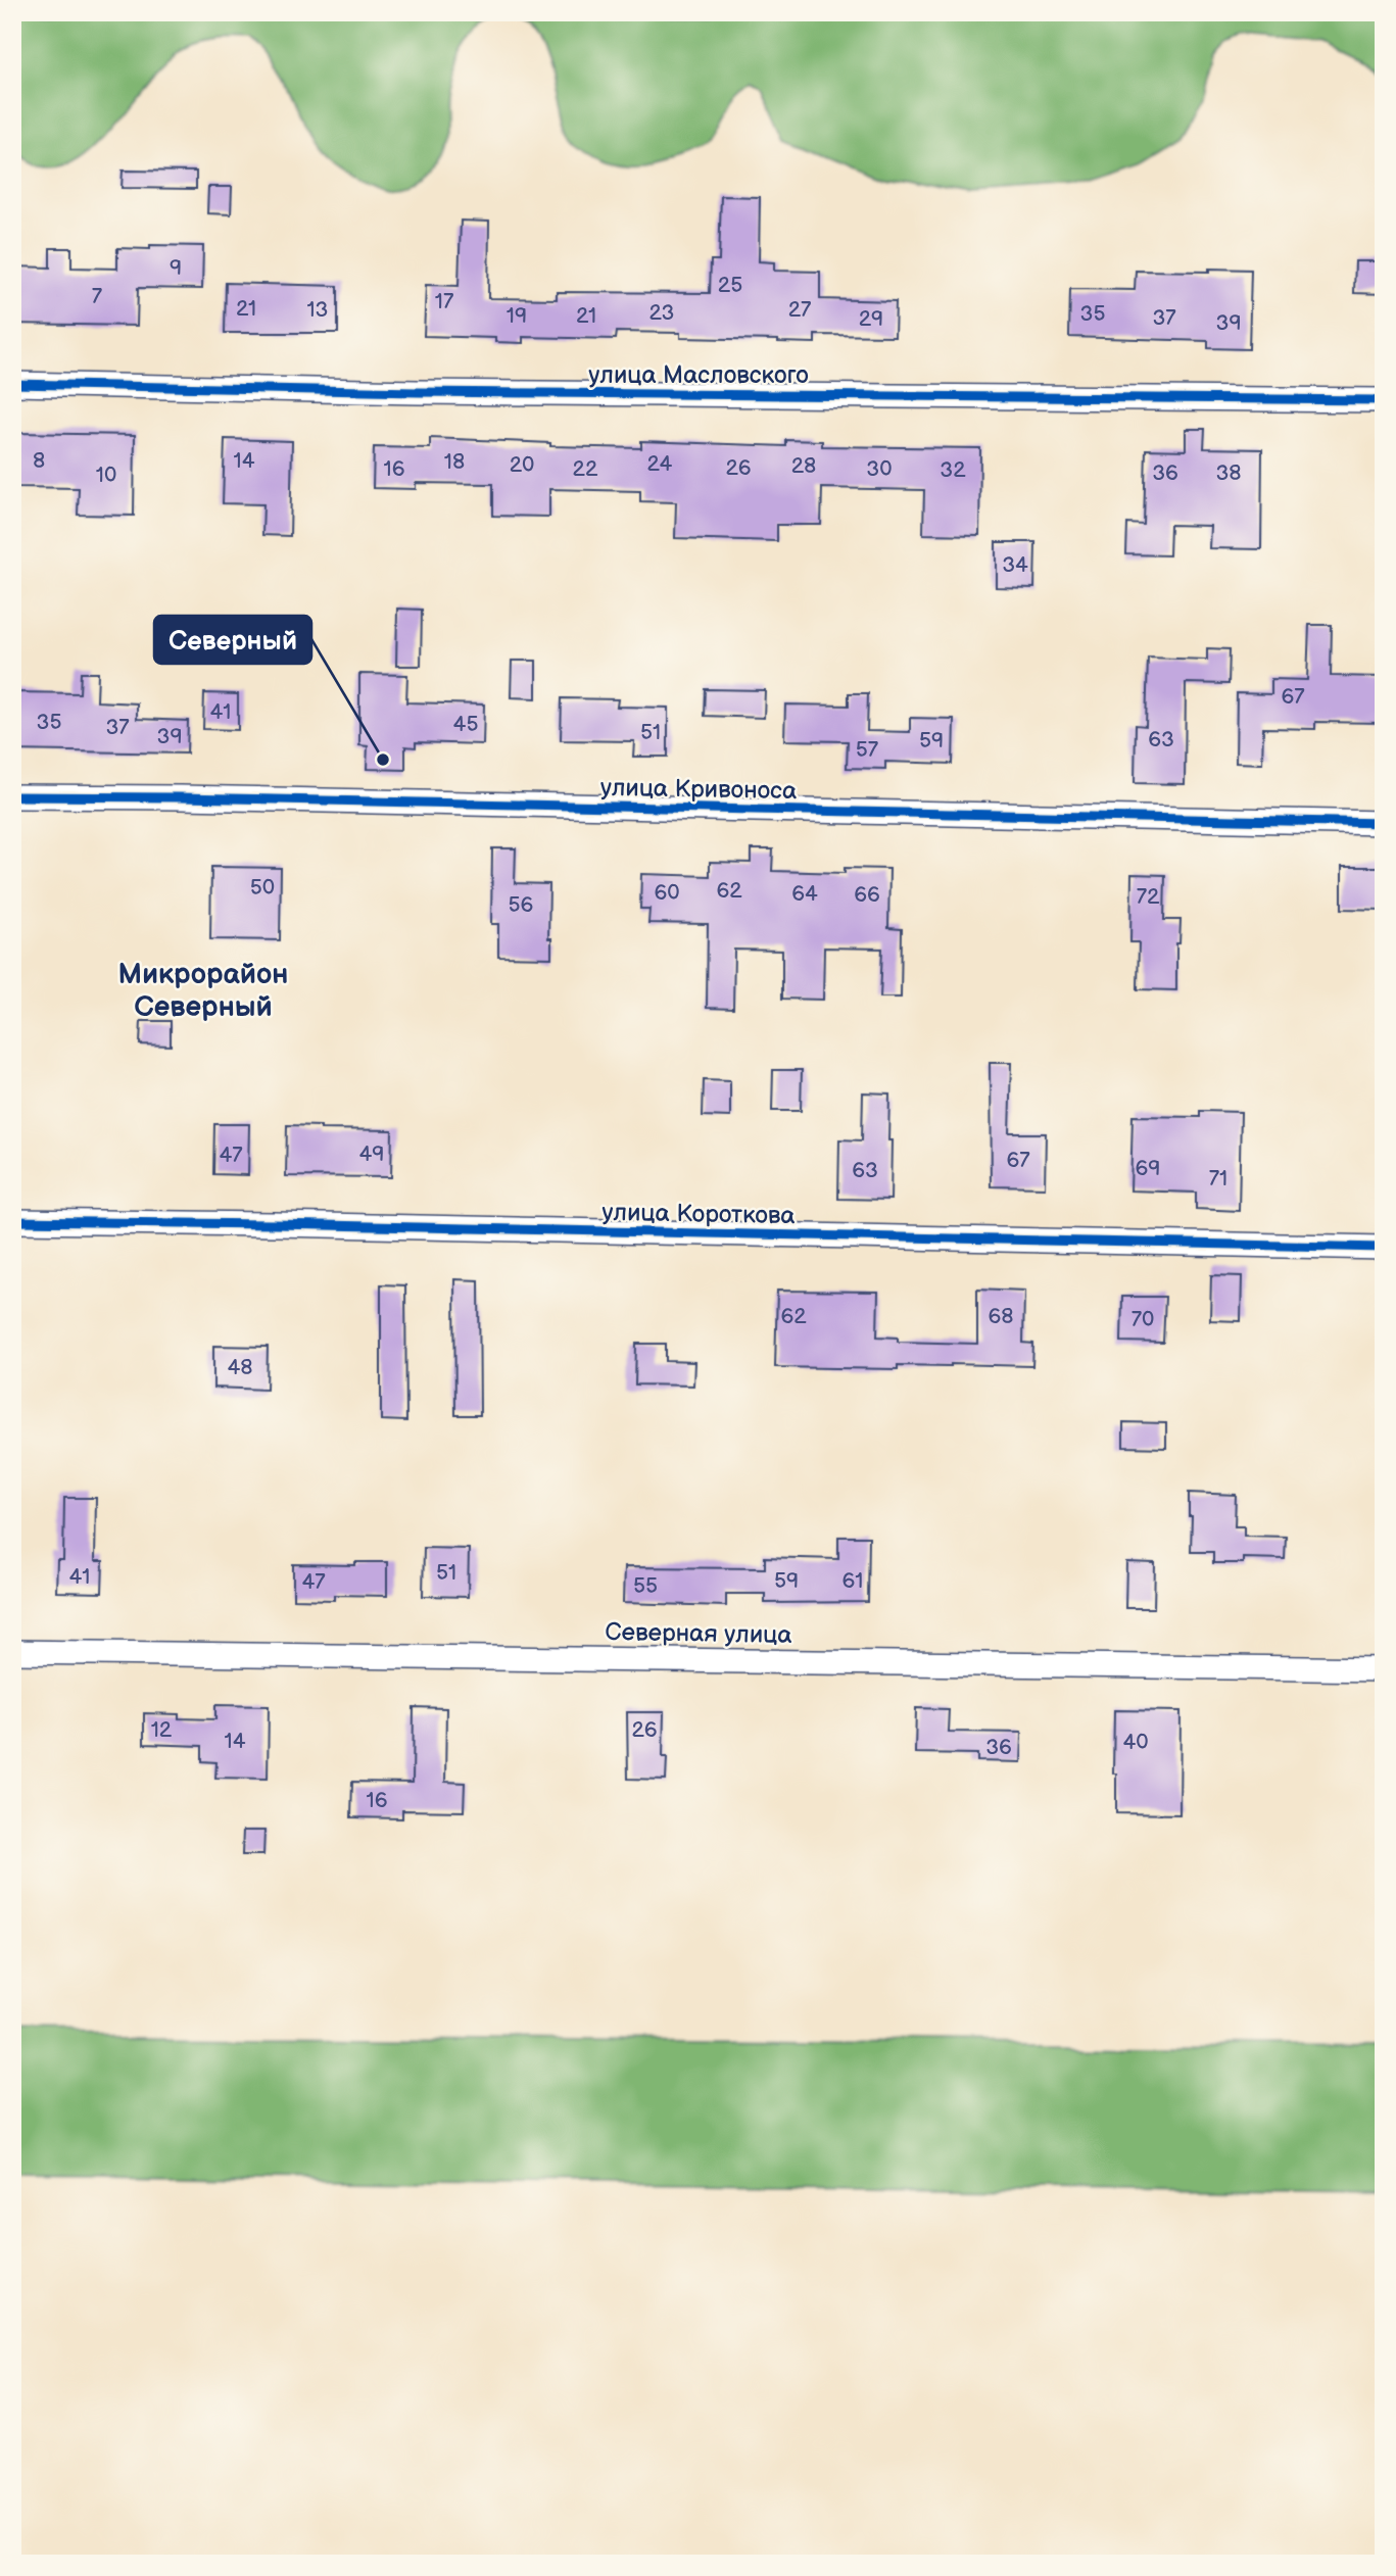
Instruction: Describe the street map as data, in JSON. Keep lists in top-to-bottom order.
{
  "streets": {
    "street": [
      "улица Масловского",
      "улица Кривоноса",
      "улица Короткова",
      "Северная улица"
    ]
  },
  "districts": ["Микрорайон Северный"],
  "places": ["Северный"],
  "house_numbers": [
    "9",
    "25",
    "7",
    "17",
    "21",
    "13",
    "27",
    "23",
    "35",
    "19",
    "21",
    "37",
    "29",
    "39",
    "8",
    "14",
    "18",
    "24",
    "20",
    "28",
    "26",
    "16",
    "22",
    "30",
    "32",
    "36",
    "38",
    "10",
    "34",
    "67",
    "41",
    "35",
    "45",
    "37",
    "51",
    "39",
    "63",
    "59",
    "57",
    "50",
    "62",
    "60",
    "64",
    "66",
    "72",
    "56",
    "49",
    "47",
    "67",
    "69",
    "63",
    "71",
    "62",
    "68",
    "70",
    "48",
    "51",
    "41",
    "59",
    "61",
    "47",
    "55",
    "12",
    "26",
    "14",
    "40",
    "36",
    "16"
  ]
}
